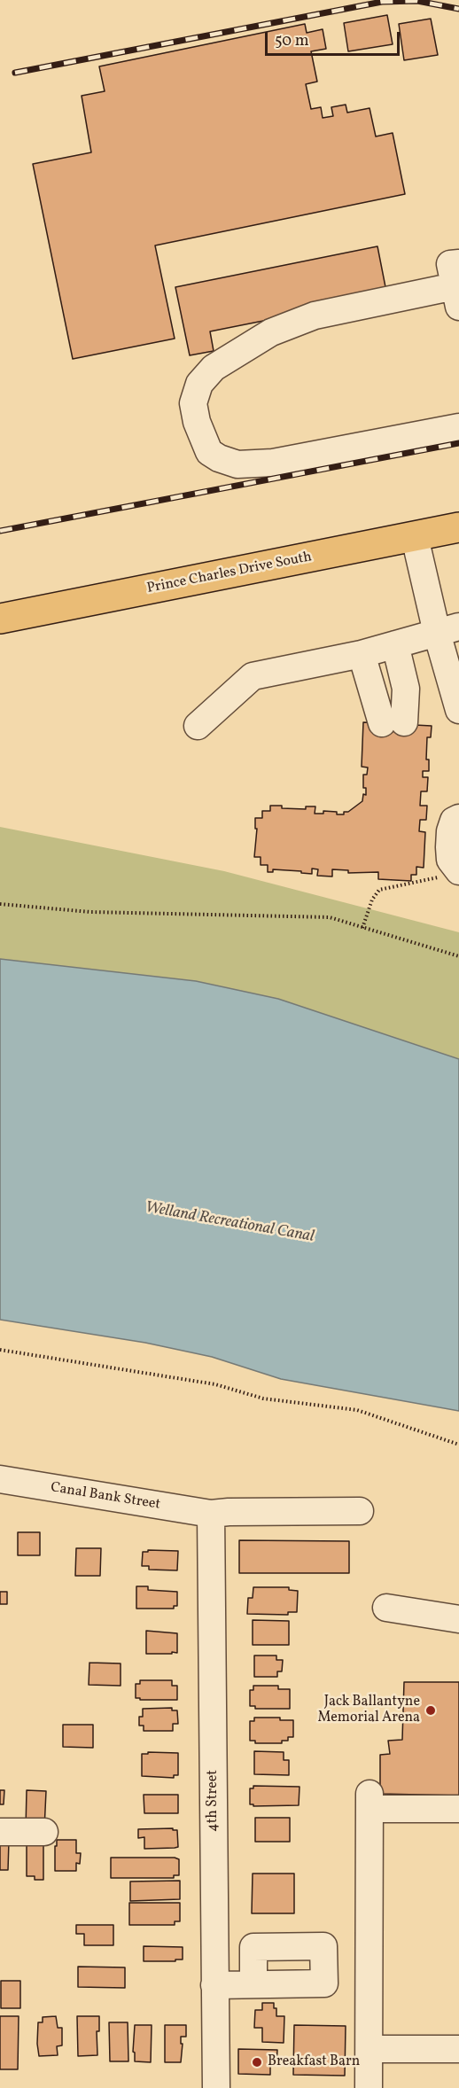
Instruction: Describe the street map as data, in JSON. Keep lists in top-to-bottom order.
{
  "streets": {
    "main road": ["Prince Charles Drive South"],
    "street": ["Canal Bank Street", "4th Street"]
  },
  "crossings": [
    ["Canal Bank Street", "4th Street"]
  ],
  "water": ["Welland Recreational Canal"],
  "places": ["Jack Ballantyne Memorial Arena", "Breakfast Barn"],
  "scale_bar": "50 m"
}
